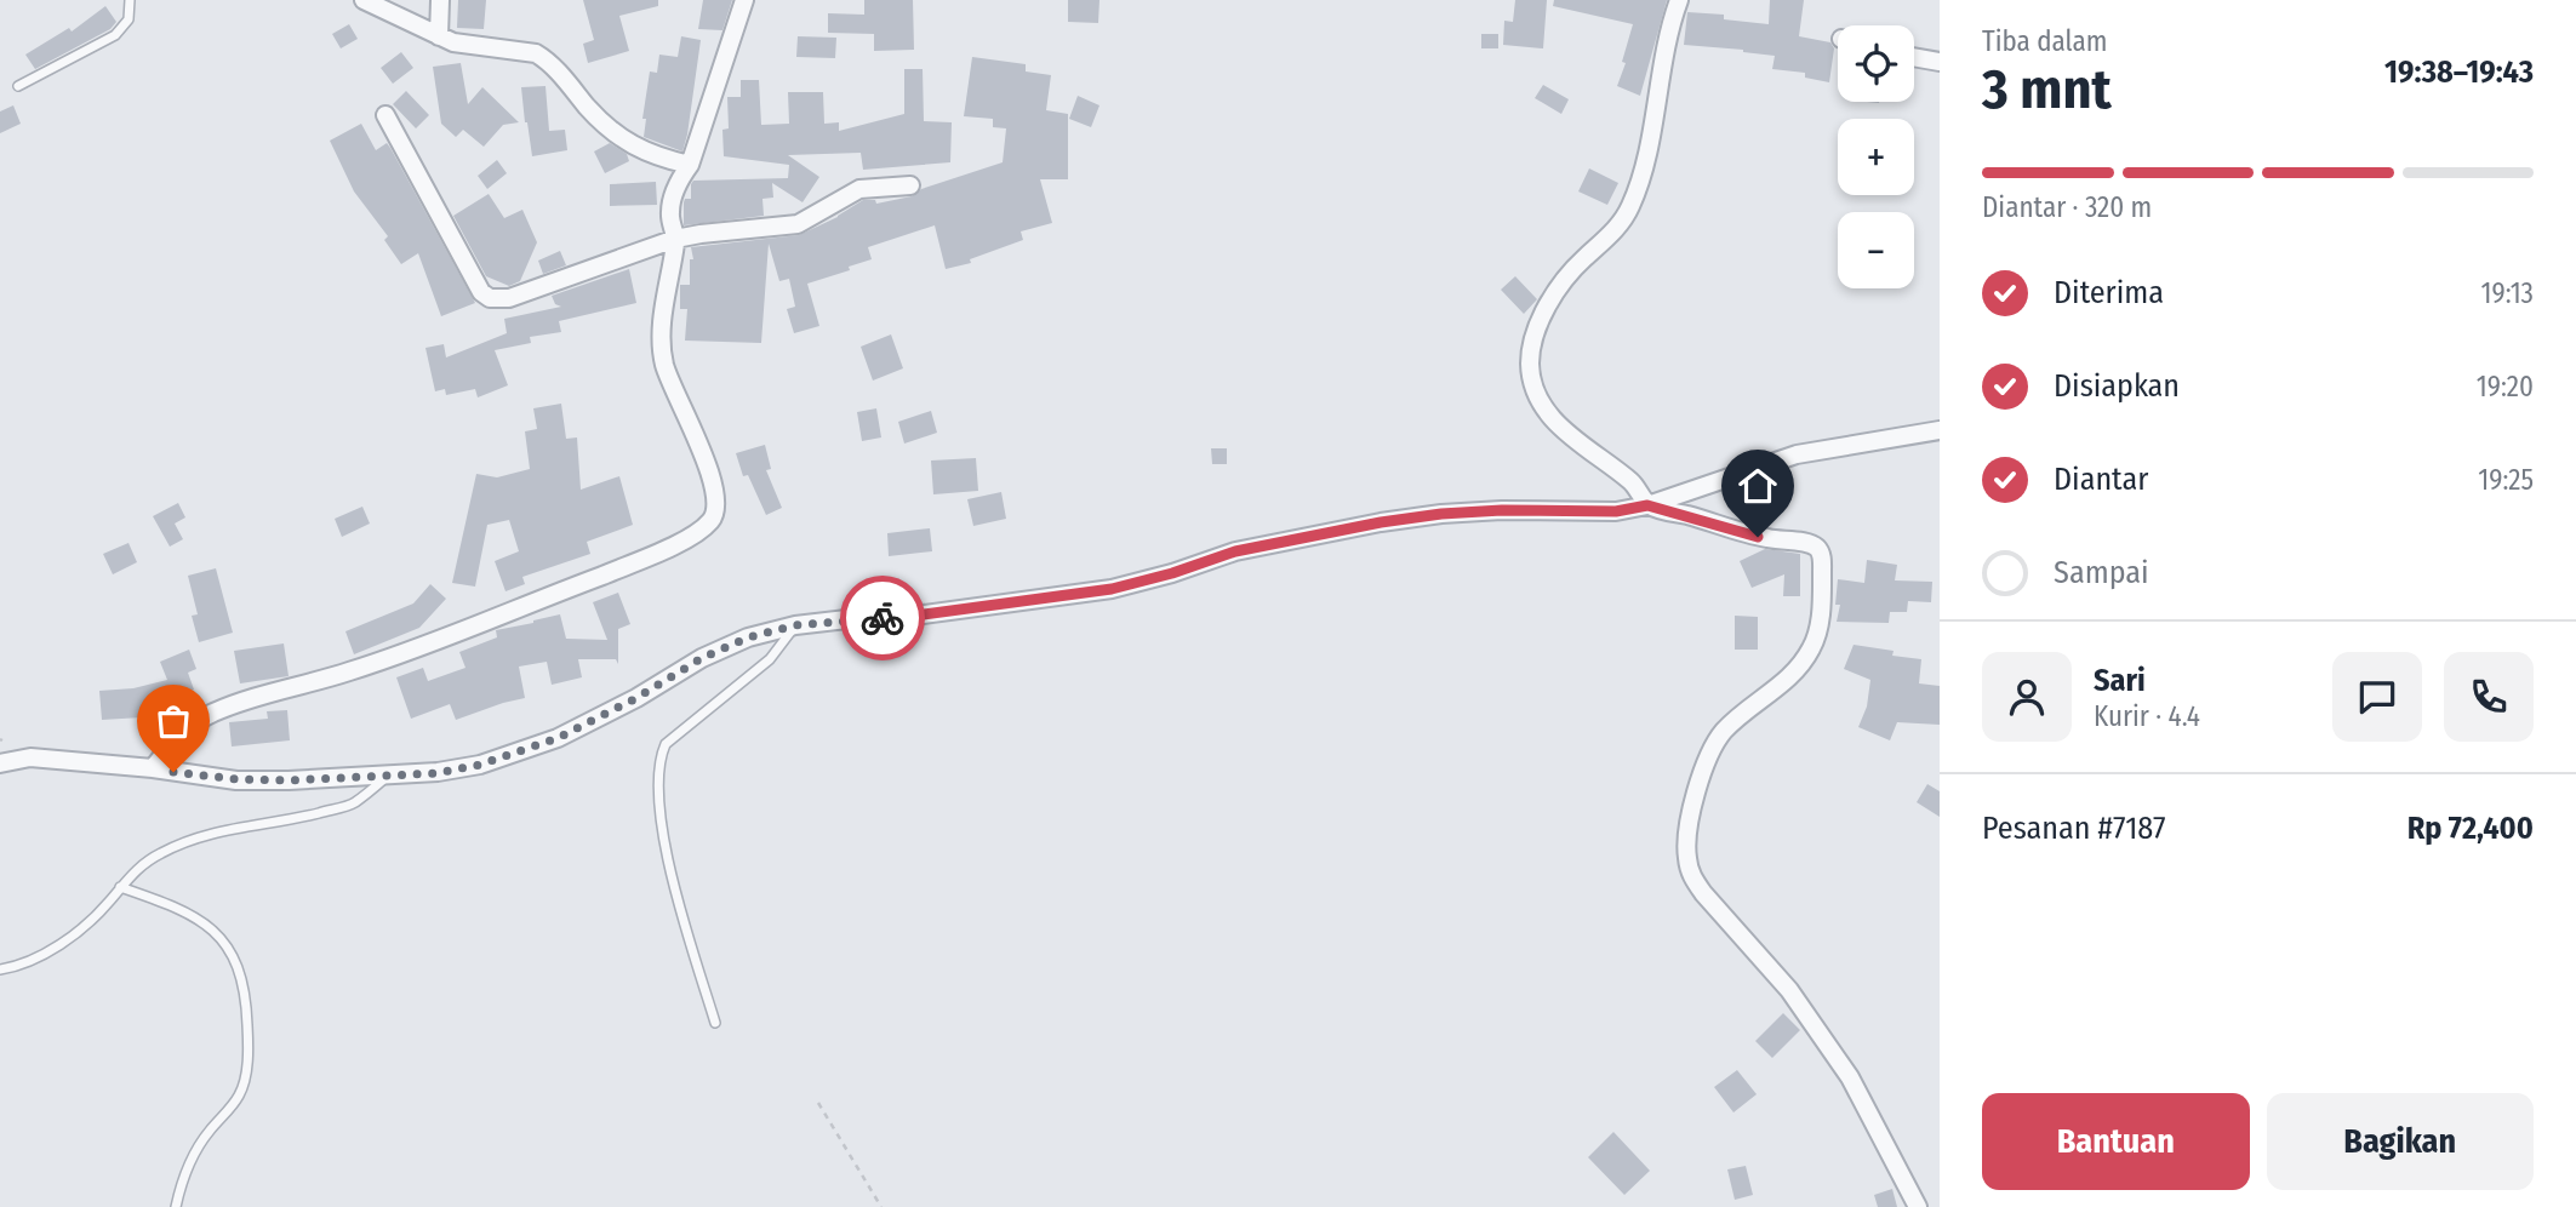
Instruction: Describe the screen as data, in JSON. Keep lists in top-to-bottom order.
{
  "page": {
    "heading": ["3 mnt", "Tiba dalam", "19:38–19:43"],
    "panel": [
      "Sari",
      "Kurir · 4.4",
      "Pesanan #7187",
      "Rp 72,400"
    ],
    "map_buttons": ["+", "−"],
    "bar": "Diantar · 320 m",
    "list": [
      ["Diterima", "19:13"],
      ["Disiapkan", "19:20"],
      ["Diantar", "19:25"],
      "Sampai"
    ],
    "buttons": ["Bantuan", "Bagikan"]
  }
}
